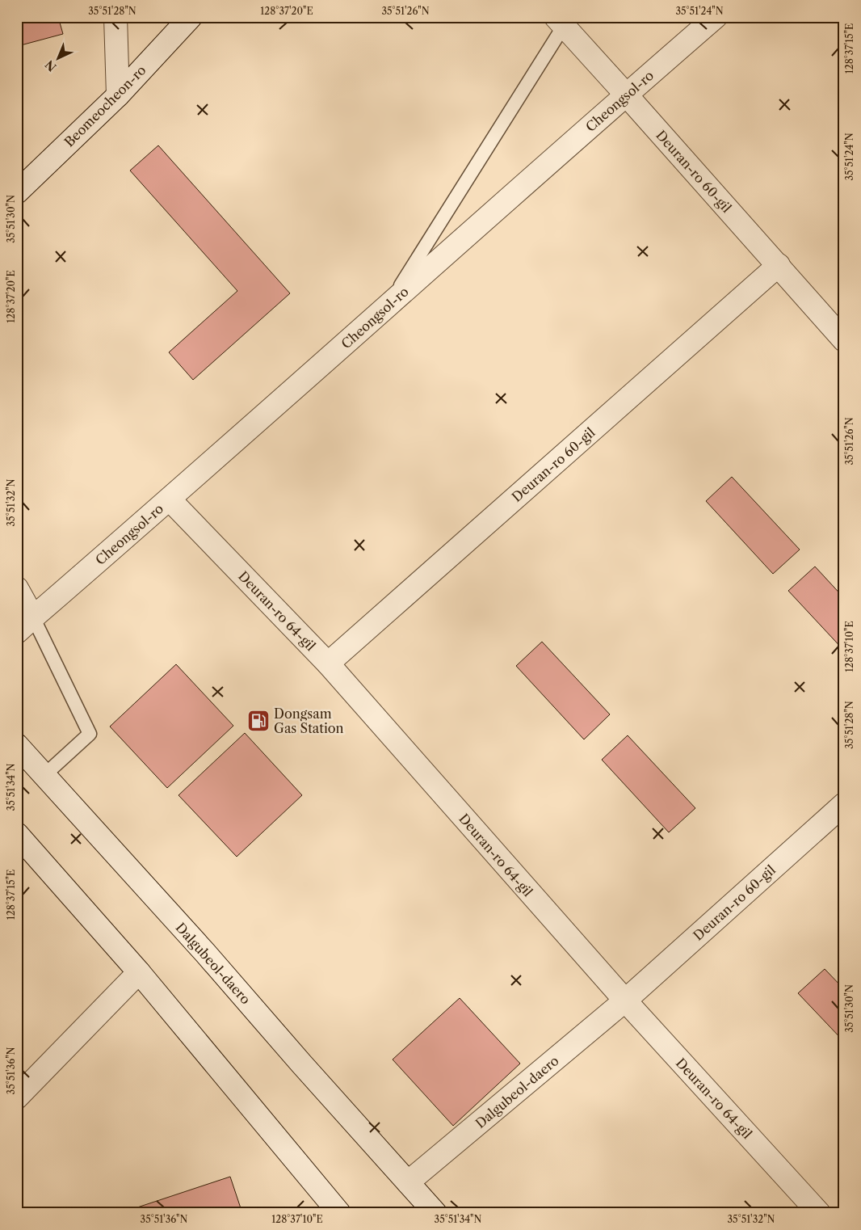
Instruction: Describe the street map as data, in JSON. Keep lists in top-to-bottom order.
{
  "streets": {
    "street": [
      "Cheongsol-ro",
      "Beomeocheon-ro",
      "Deuran-ro 60-gil",
      "Deuran-ro 64-gil",
      "Dalgubeol-daero"
    ]
  },
  "crossings": [
    ["Cheongsol-ro", "Deuran-ro 60-gil"],
    ["Cheongsol-ro", "Deuran-ro 64-gil"],
    ["Deuran-ro 60-gil", "Deuran-ro 64-gil"],
    ["Deuran-ro 60-gil", "Dalgubeol-daero"],
    ["Deuran-ro 64-gil", "Dalgubeol-daero"]
  ],
  "places": {
    "fuel station": ["Dongsam Gas Station"]
  },
  "north": "bottom left",
  "coordinates": [
    "35°51'28\"N",
    "128°37'20\"E",
    "35°51'26\"N",
    "35°51'24\"N",
    "128°37'15\"E",
    "35°51'30\"N",
    "35°51'32\"N",
    "128°37'10\"E",
    "35°51'34\"N",
    "35°51'36\"N"
  ]
}
